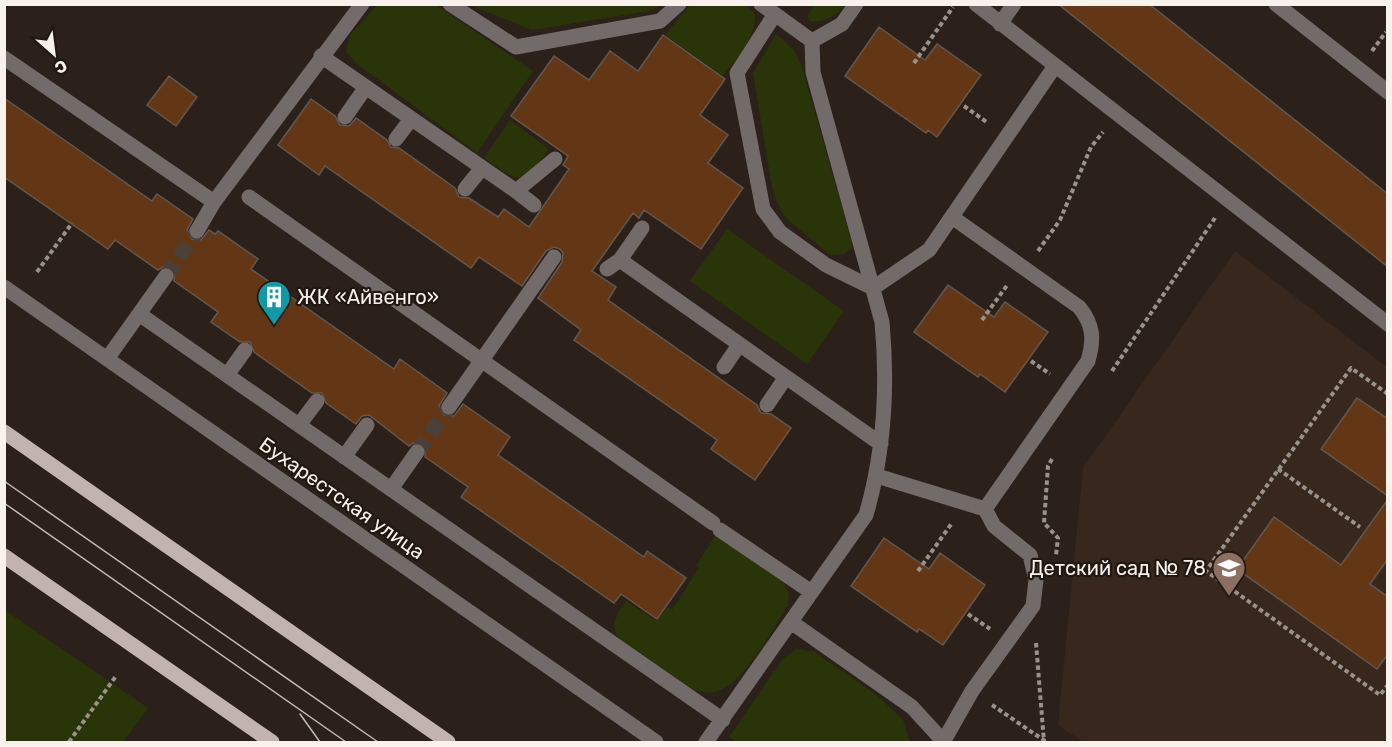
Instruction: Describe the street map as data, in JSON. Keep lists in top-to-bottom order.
{
  "streets": {
    "street": ["Бухарестская улица"]
  },
  "places": {
    "building": ["ЖК «Айвенго»"],
    "school or university": ["Детский сад № 78"]
  },
  "north": "bottom right"
}
